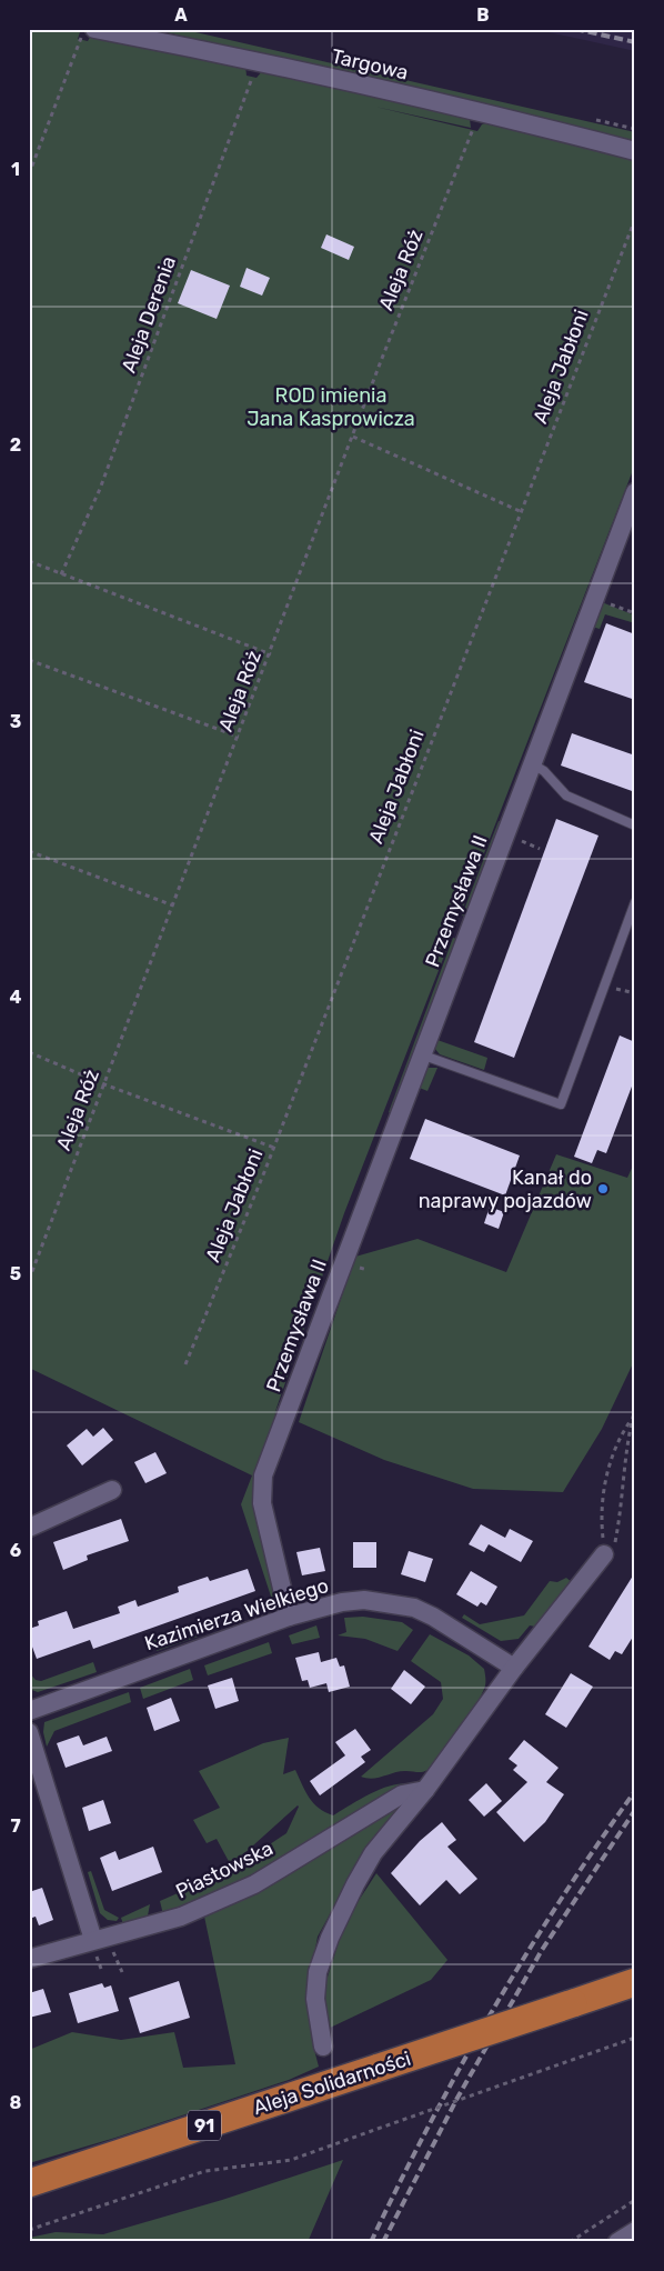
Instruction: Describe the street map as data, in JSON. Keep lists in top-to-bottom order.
{
  "streets": {
    "main road": ["Aleja Solidarności", "91"],
    "street": [
      "Targowa",
      "Przemysława II",
      "Kazimierza Wielkiego",
      "Piastowska"
    ],
    "path": ["Aleja Róż", "Aleja Derenia", "Aleja Jabłoni"]
  },
  "crossings": [
    ["Targowa", "Aleja Róż"],
    ["Targowa", "Aleja Derenia"],
    ["Przemysława II", "Kazimierza Wielkiego"]
  ],
  "parks": ["ROD imienia Jana Kasprowicza"],
  "places": ["Kanał do naprawy pojazdów"],
  "grid": {
    "columns": ["A", "B"],
    "rows": [
      "1",
      "2",
      "3",
      "4",
      "5",
      "6",
      "7",
      "8"
    ]
  }
}
